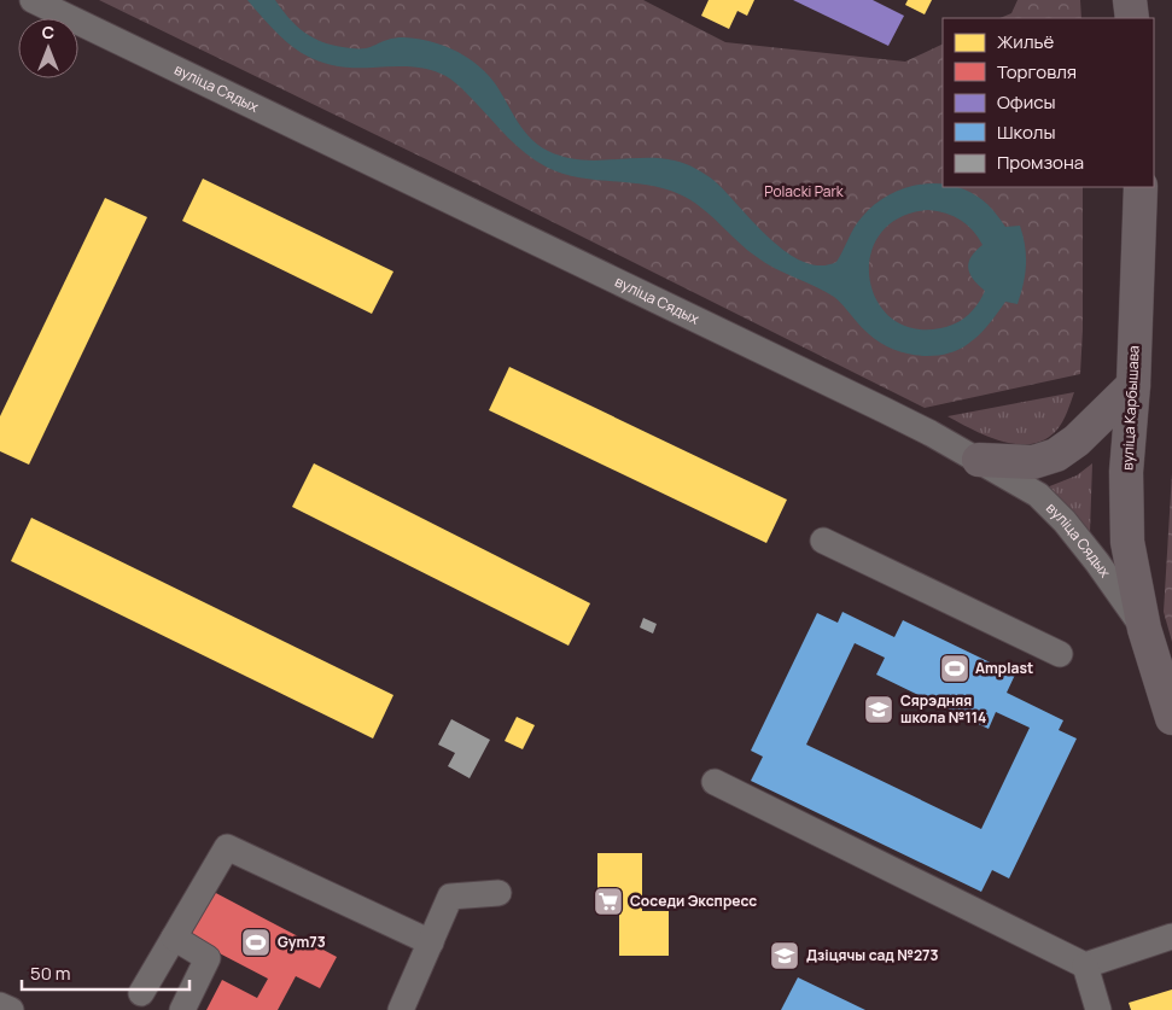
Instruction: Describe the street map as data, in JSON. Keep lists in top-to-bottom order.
{
  "streets": {
    "main road": ["вуліца Сядых", "вуліца Карбышава"]
  },
  "crossings": [
    ["вуліца Сядых", "вуліца Карбышава"]
  ],
  "parks": ["Polacki Park"],
  "places": {
    "sports": ["Amplast", "Gym73"],
    "school or university": ["Сярэдняя школа №114", "Дзіцячы сад №273"],
    "supermarket": ["Соседи Экспресс"]
  },
  "legend": [
    "Жильё",
    "Торговля",
    "Офисы",
    "Школы",
    "Промзона"
  ],
  "scale_bar": "50 m",
  "north": "top"
}
